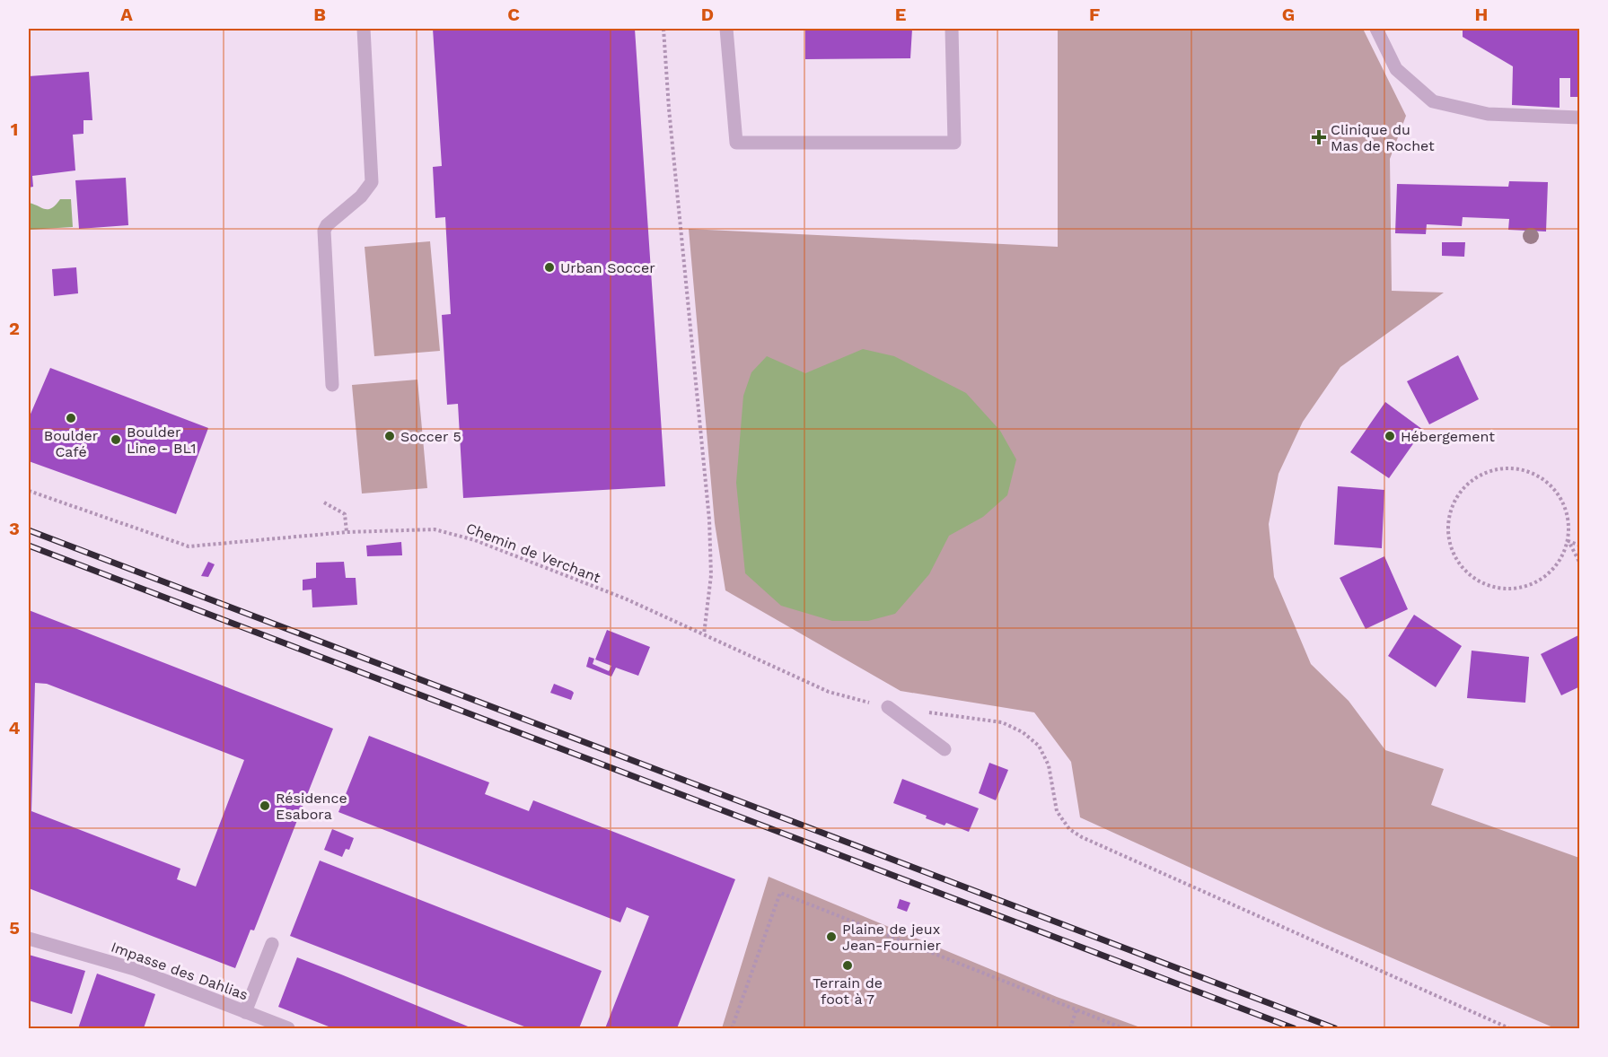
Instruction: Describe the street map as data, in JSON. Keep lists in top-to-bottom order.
{
  "streets": {
    "street": ["Impasse des Dahlias"],
    "path": ["Chemin de Verchant"]
  },
  "places": {
    "health": ["Clinique du Mas de Rochet"],
    "other": [
      "Urban Soccer",
      "Boulder Café",
      "Soccer 5",
      "Hébergement",
      "Boulder Line - BL1",
      "Résidence Esabora",
      "Plaine de jeux Jean-Fournier",
      "Terrain de foot à 7"
    ]
  },
  "grid": {
    "columns": [
      "A",
      "B",
      "C",
      "D",
      "E",
      "F",
      "G",
      "H"
    ],
    "rows": [
      "1",
      "2",
      "3",
      "4",
      "5"
    ]
  }
}
